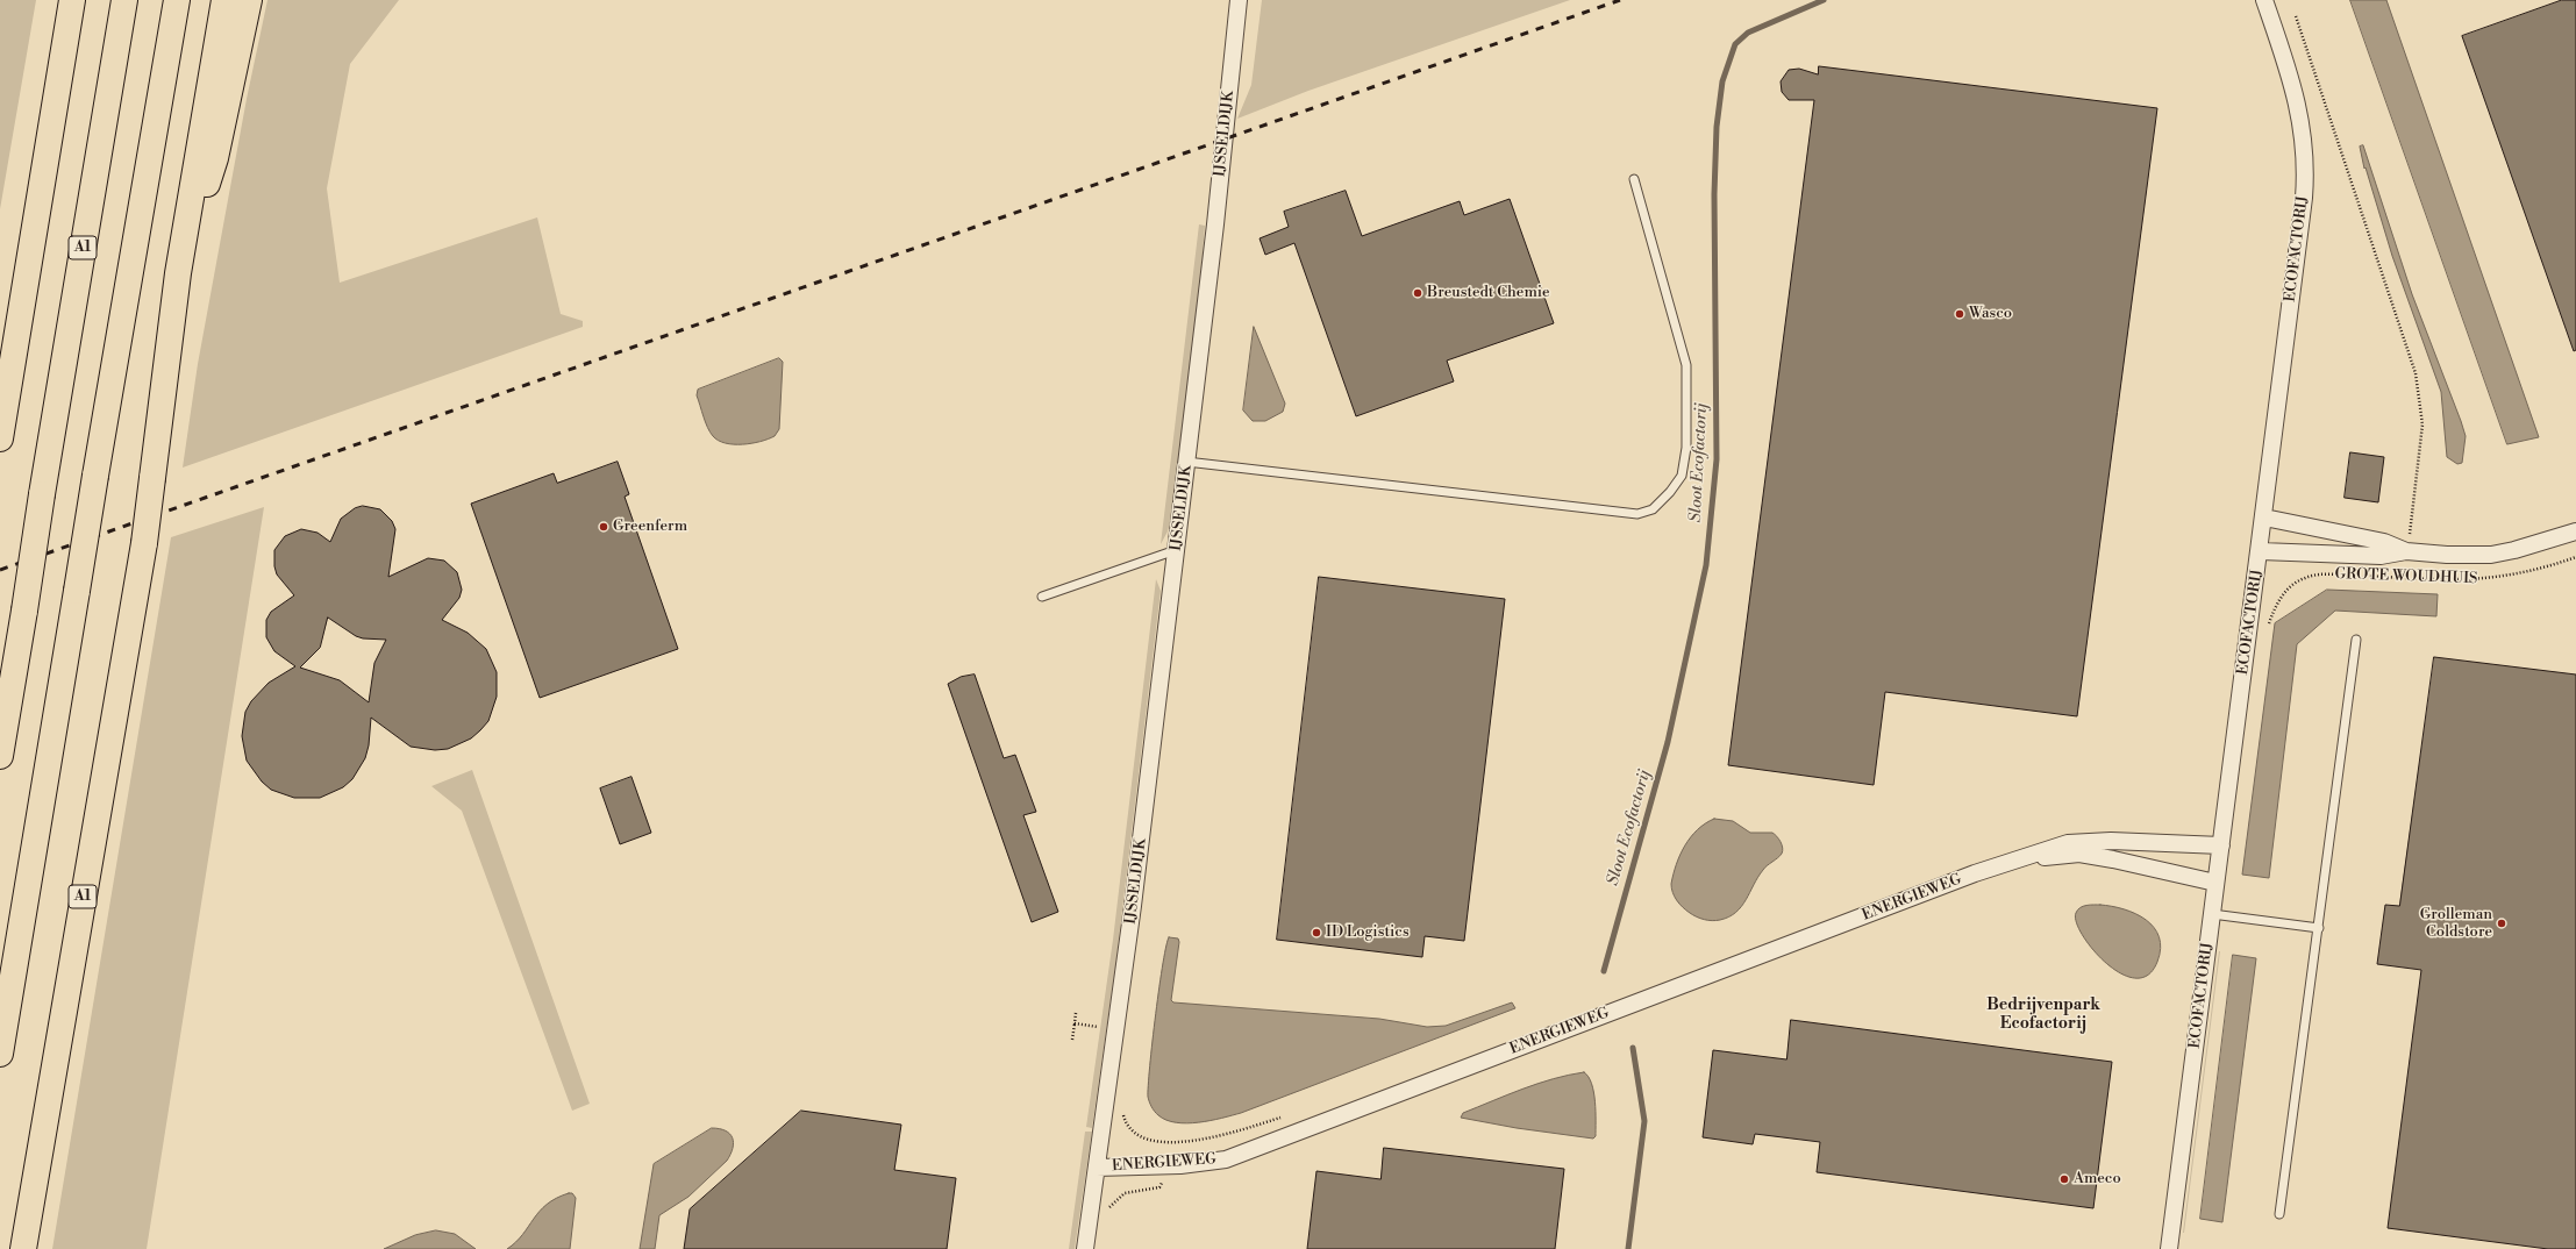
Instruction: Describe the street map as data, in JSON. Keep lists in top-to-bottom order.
{
  "streets": {
    "highway": ["A1"],
    "street": [
      "IJSSELDIJK",
      "ECOFACTORIJ",
      "GROTE WOUDHUIS",
      "ENERGIEWEG"
    ]
  },
  "crossings": [
    ["IJSSELDIJK", "ENERGIEWEG"],
    ["ECOFACTORIJ", "GROTE WOUDHUIS"],
    ["ECOFACTORIJ", "ENERGIEWEG"]
  ],
  "districts": ["Bedrijvenpark Ecofactorij"],
  "water": ["Sloot Ecofactorij"],
  "places": [
    "Breustedt Chemie",
    "Wasco",
    "Greenferm",
    "Grolleman Coldstore",
    "ID Logistics",
    "Ameco"
  ]
}
